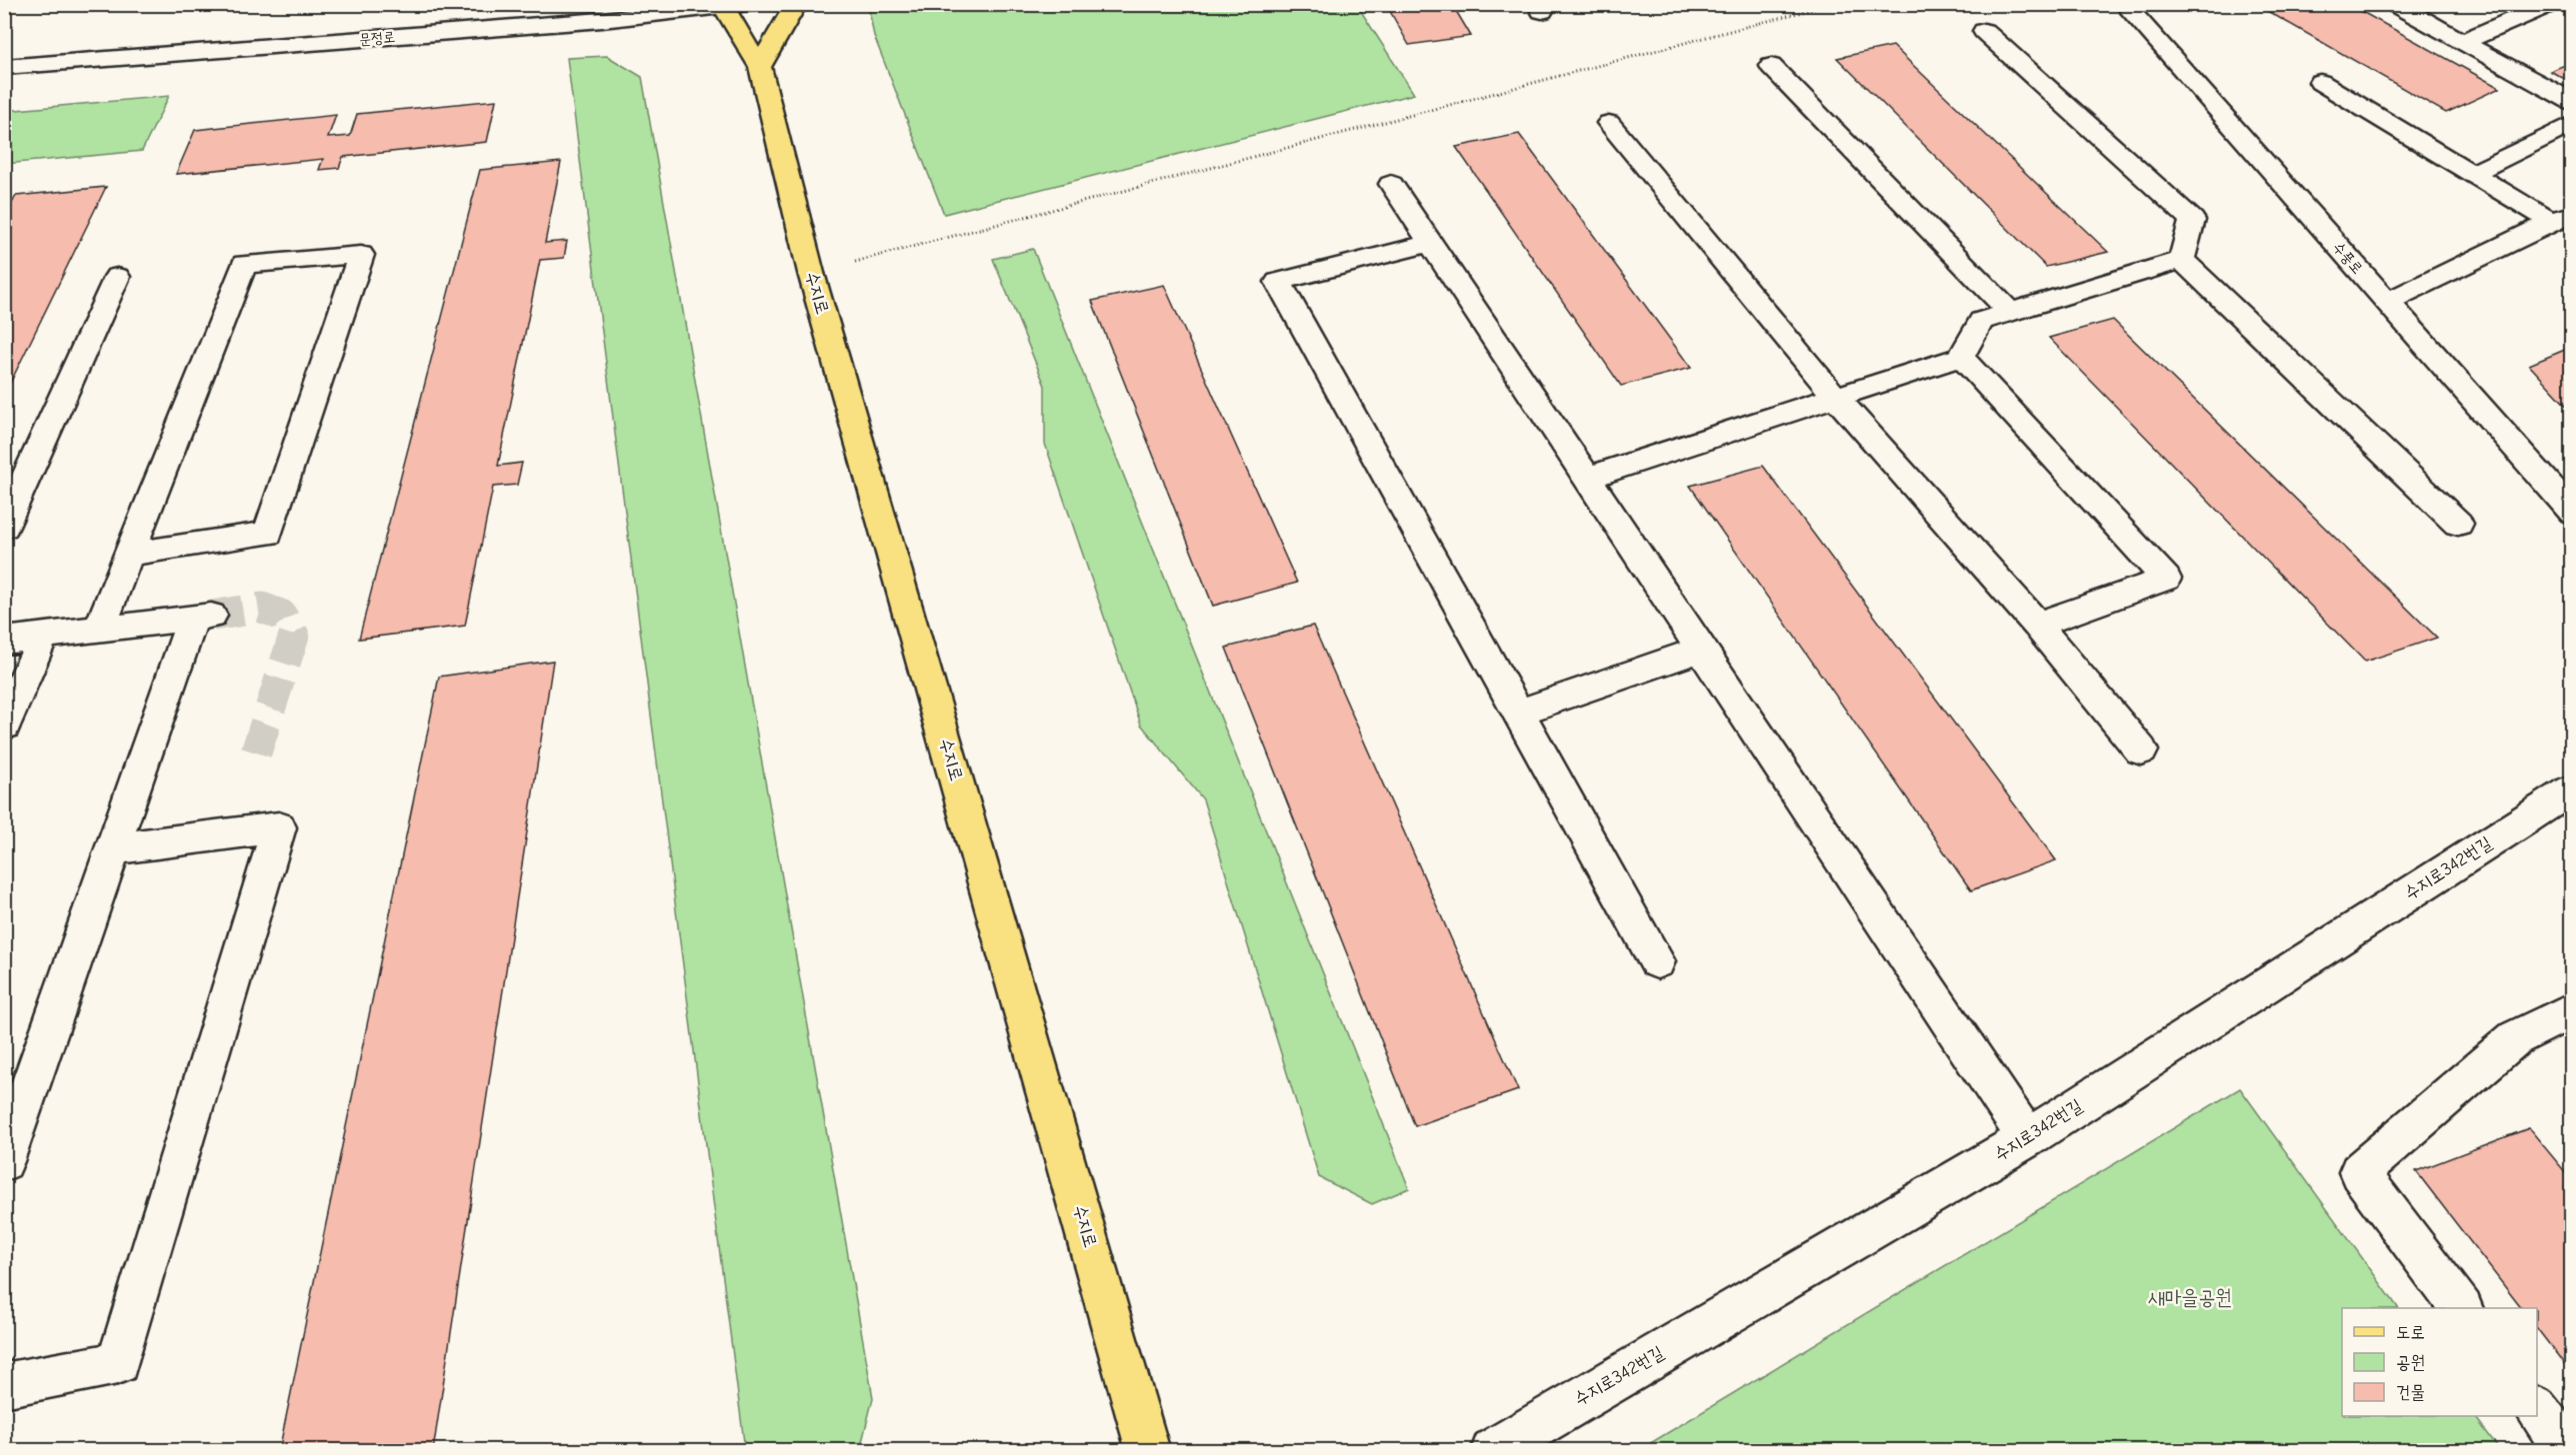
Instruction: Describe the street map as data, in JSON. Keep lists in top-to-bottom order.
{
  "streets": {
    "main road": ["수지로"],
    "street": ["문정로", "수풍로", "수지로342번길"]
  },
  "crossings": [
    ["문정로", "수지로"]
  ],
  "parks": ["새마을공원"],
  "legend": ["도로", "공원", "건물"]
}
